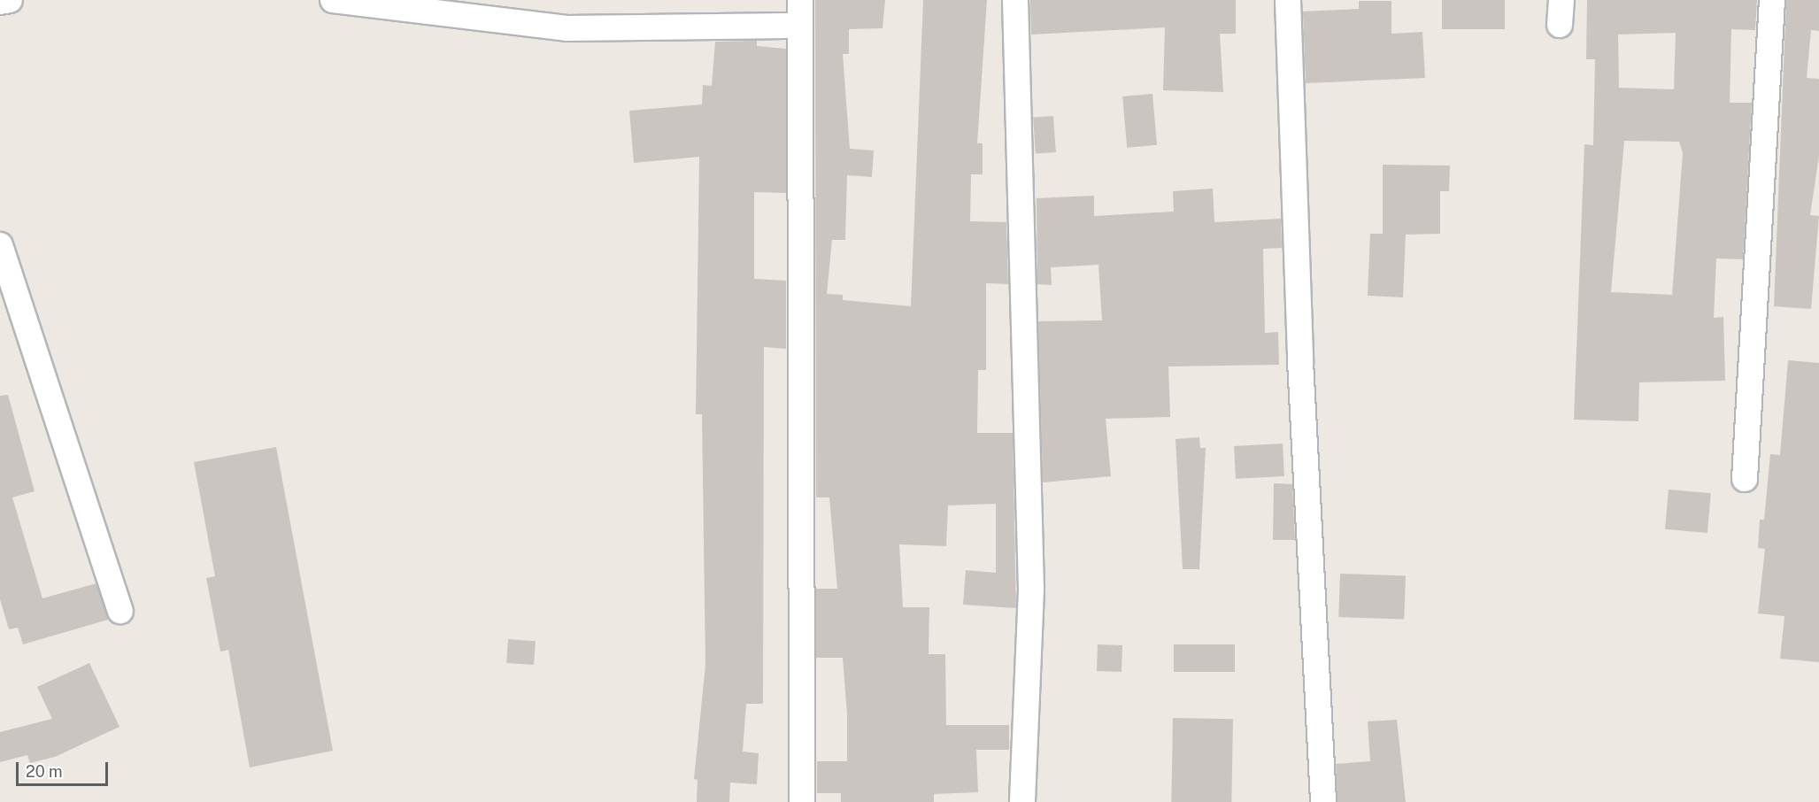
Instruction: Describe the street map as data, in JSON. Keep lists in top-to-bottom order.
{
  "scale_bar": "20 m"
}
